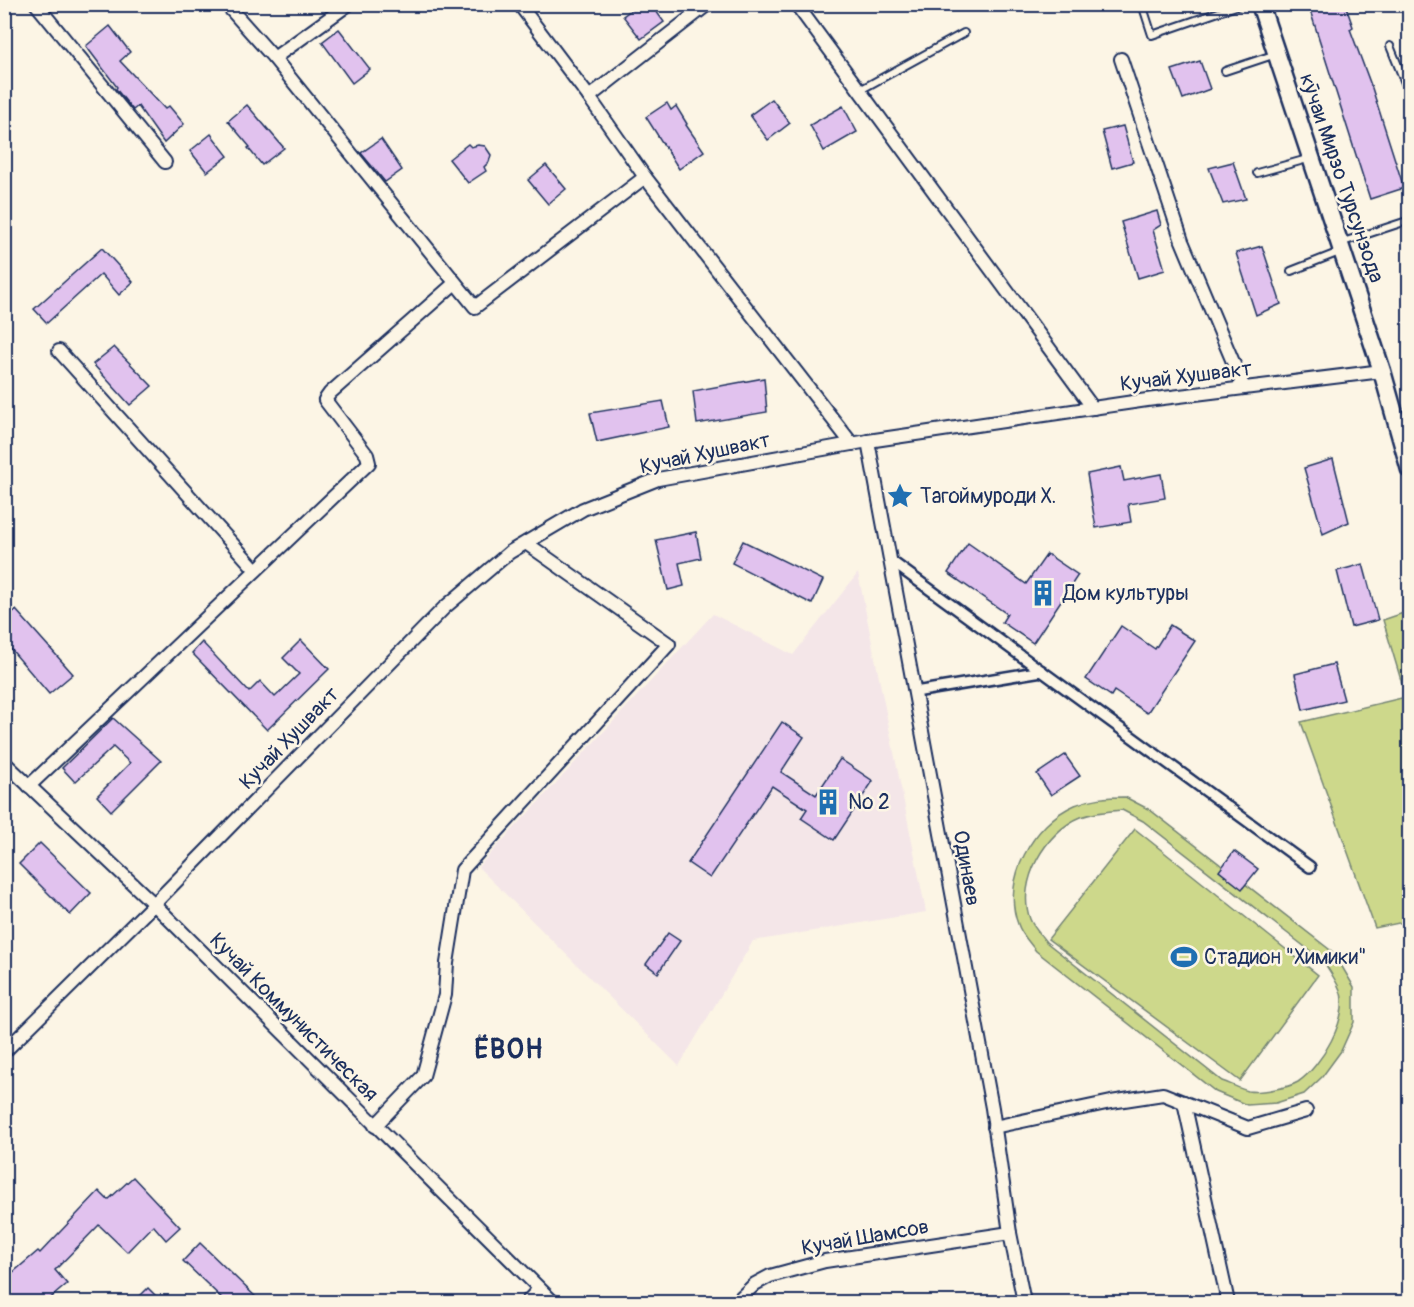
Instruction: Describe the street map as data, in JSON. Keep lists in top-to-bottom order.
{
  "streets": {
    "street": [
      "кӯчаи Мирзо Турсунзода",
      "Кучай Хушвакт",
      "Одинаев",
      "Кучай Коммунистическая",
      "Кучай Шамсов"
    ]
  },
  "crossings": [
    ["кӯчаи Мирзо Турсунзода", "Кучай Хушвакт"],
    ["Кучай Хушвакт", "Одинаев"],
    ["Кучай Хушвакт", "Кучай Коммунистическая"],
    ["Одинаев", "Кучай Шамсов"]
  ],
  "districts": ["ЁВОН"],
  "places": {
    "place": ["Тагоймуроди Х."],
    "building": ["Дом культуры", "№ 2"],
    "sports": ["Стадион \"Химики\""]
  }
}
